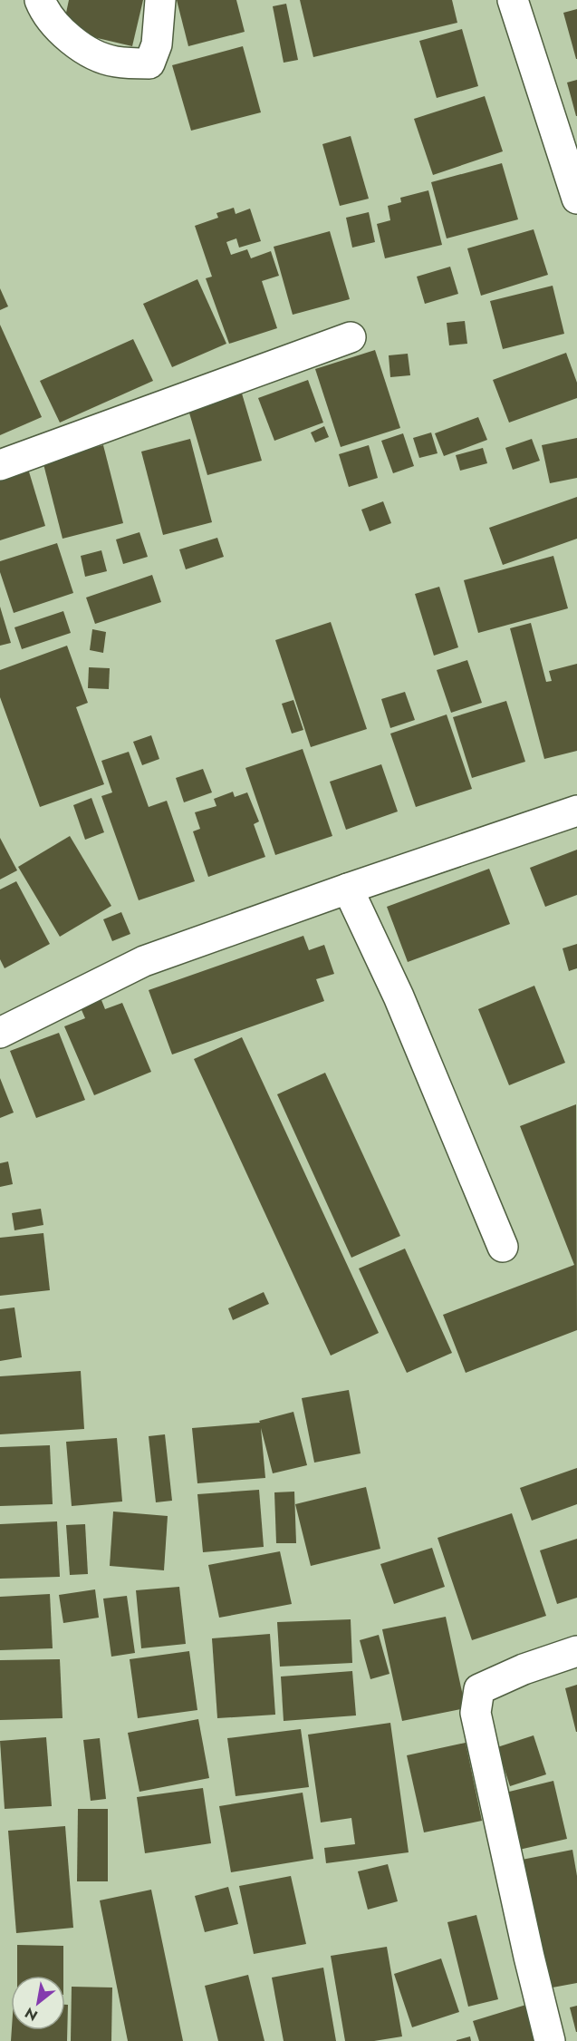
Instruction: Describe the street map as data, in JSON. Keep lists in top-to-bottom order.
{
  "north": "bottom left"
}
